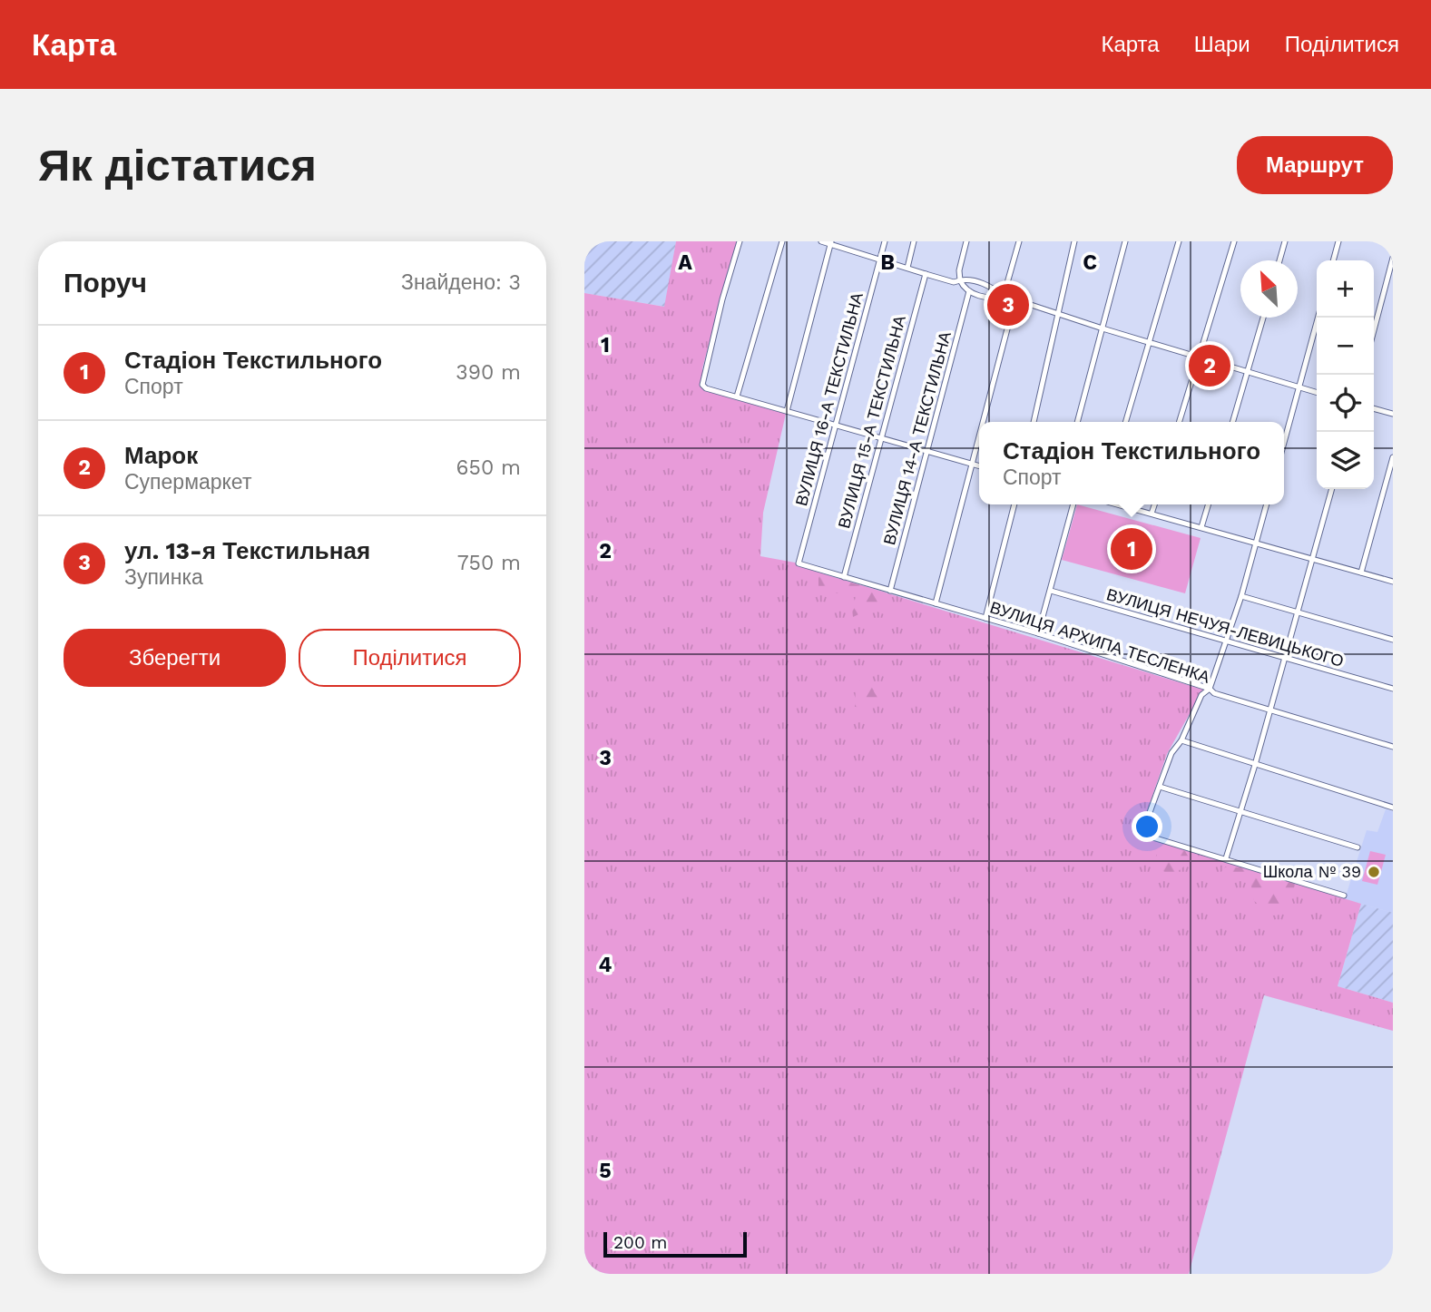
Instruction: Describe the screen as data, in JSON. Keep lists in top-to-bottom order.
{
  "streets": {
    "street": [
      "ВУЛИЦЯ 16-А ТЕКСТИЛЬНА",
      "ВУЛИЦЯ 15-А ТЕКСТИЛЬНА",
      "ВУЛИЦЯ 14-А ТЕКСТИЛЬНА",
      "ВУЛИЦЯ НЕЧУЯ-ЛЕВИЦЬКОГО",
      "ВУЛИЦЯ АРХИПА ТЕСЛЕНКА"
    ]
  },
  "crossings": [
    ["ВУЛИЦЯ 16-А ТЕКСТИЛЬНА", "ВУЛИЦЯ АРХИПА ТЕСЛЕНКА"],
    ["ВУЛИЦЯ 15-А ТЕКСТИЛЬНА", "ВУЛИЦЯ АРХИПА ТЕСЛЕНКА"],
    ["ВУЛИЦЯ 14-А ТЕКСТИЛЬНА", "ВУЛИЦЯ АРХИПА ТЕСЛЕНКА"]
  ],
  "places": ["Школа № 39"],
  "scale_bar": "200 m",
  "north": "top left",
  "page": {
    "header": "Карта",
    "nav": ["Карта", "Шари", "Поділитися"],
    "buttons": [
      "Маршрут",
      ["Зберегти", "Поділитися"]
    ],
    "title": "Як дістатися",
    "heading": ["Поруч", "Знайдено: 3"],
    "map_buttons": ["+", "−"],
    "pins": ["3", "2", "1"],
    "list": [
      {
        "mark": "1",
        "name": "Стадіон Текстильного",
        "note": "Спорт",
        "value": "390 m"
      },
      {
        "mark": "2",
        "name": "Марок",
        "note": "Супермаркет",
        "value": "650 m"
      },
      {
        "mark": "3",
        "name": "ул. 13-я Текстильная",
        "note": "Зупинка",
        "value": "750 m"
      }
    ],
    "popup": ["Стадіон Текстильного", "Спорт"],
    "scale": "200 m"
  },
  "grid": {
    "columns": ["A", "B", "C"],
    "rows": [
      "1",
      "2",
      "3",
      "4",
      "5"
    ]
  }
}
